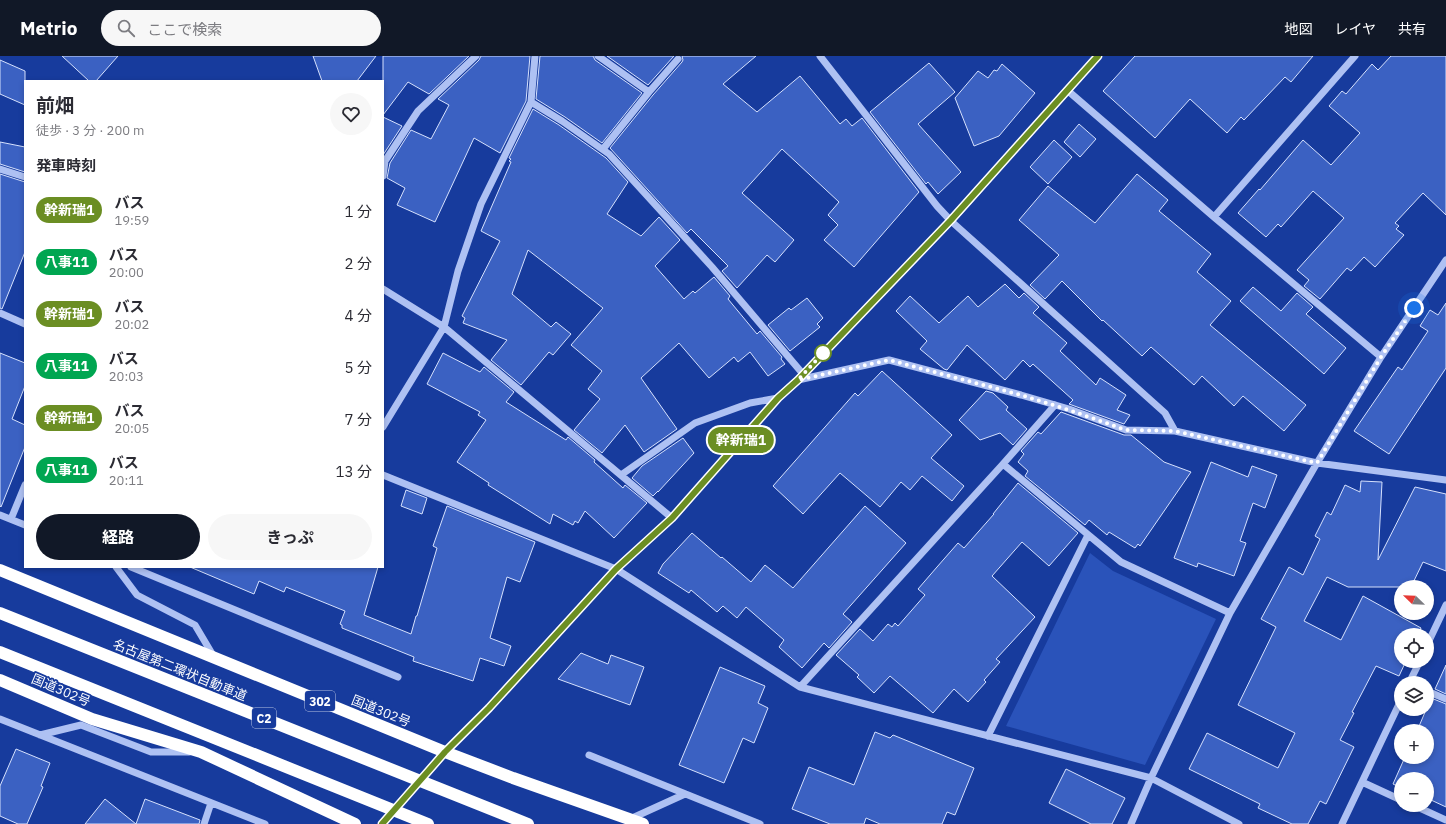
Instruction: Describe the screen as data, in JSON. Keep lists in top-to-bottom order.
{
  "streets": {
    "highway": [
      "名古屋第二環状自動車道",
      "国道302号",
      "302",
      "C2"
    ]
  },
  "lines": ["bus line 幹新瑞1"],
  "north": "top left",
  "page": {
    "header": "Metrio",
    "search": "ここで検索",
    "nav": ["地図", "レイヤ", "共有"],
    "on_map": "幹新瑞1",
    "heading": [
      ["前畑", "徒歩 · 3 分 · 200 m"],
      "発車時刻"
    ],
    "list": [
      {
        "mark": "幹新瑞1",
        "name": "バス",
        "note": "19:59",
        "value": "1 分"
      },
      {
        "mark": "八事11",
        "name": "バス",
        "note": "20:00",
        "value": "2 分"
      },
      {
        "mark": "幹新瑞1",
        "name": "バス",
        "note": "20:02",
        "value": "4 分"
      },
      {
        "mark": "八事11",
        "name": "バス",
        "note": "20:03",
        "value": "5 分"
      },
      {
        "mark": "幹新瑞1",
        "name": "バス",
        "note": "20:05",
        "value": "7 分"
      },
      {
        "mark": "八事11",
        "name": "バス",
        "note": "20:11",
        "value": "13 分"
      }
    ],
    "buttons": ["経路", "きっぷ"],
    "map_buttons": ["+", "−"]
  }
}
